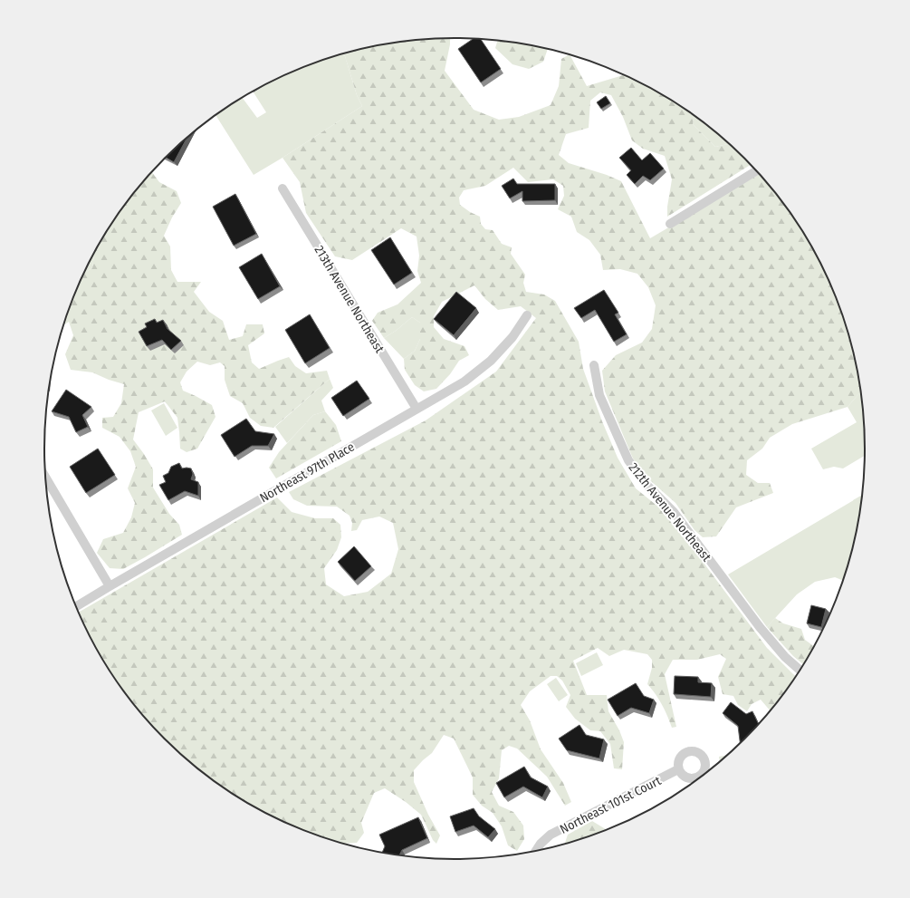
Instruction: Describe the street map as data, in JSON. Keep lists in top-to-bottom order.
{
  "streets": {
    "street": [
      "213th Avenue Northeast",
      "Northeast 97th Place",
      "212th Avenue Northeast",
      "Northeast 101st Court"
    ]
  },
  "crossings": [
    ["213th Avenue Northeast", "Northeast 97th Place"]
  ]
}
